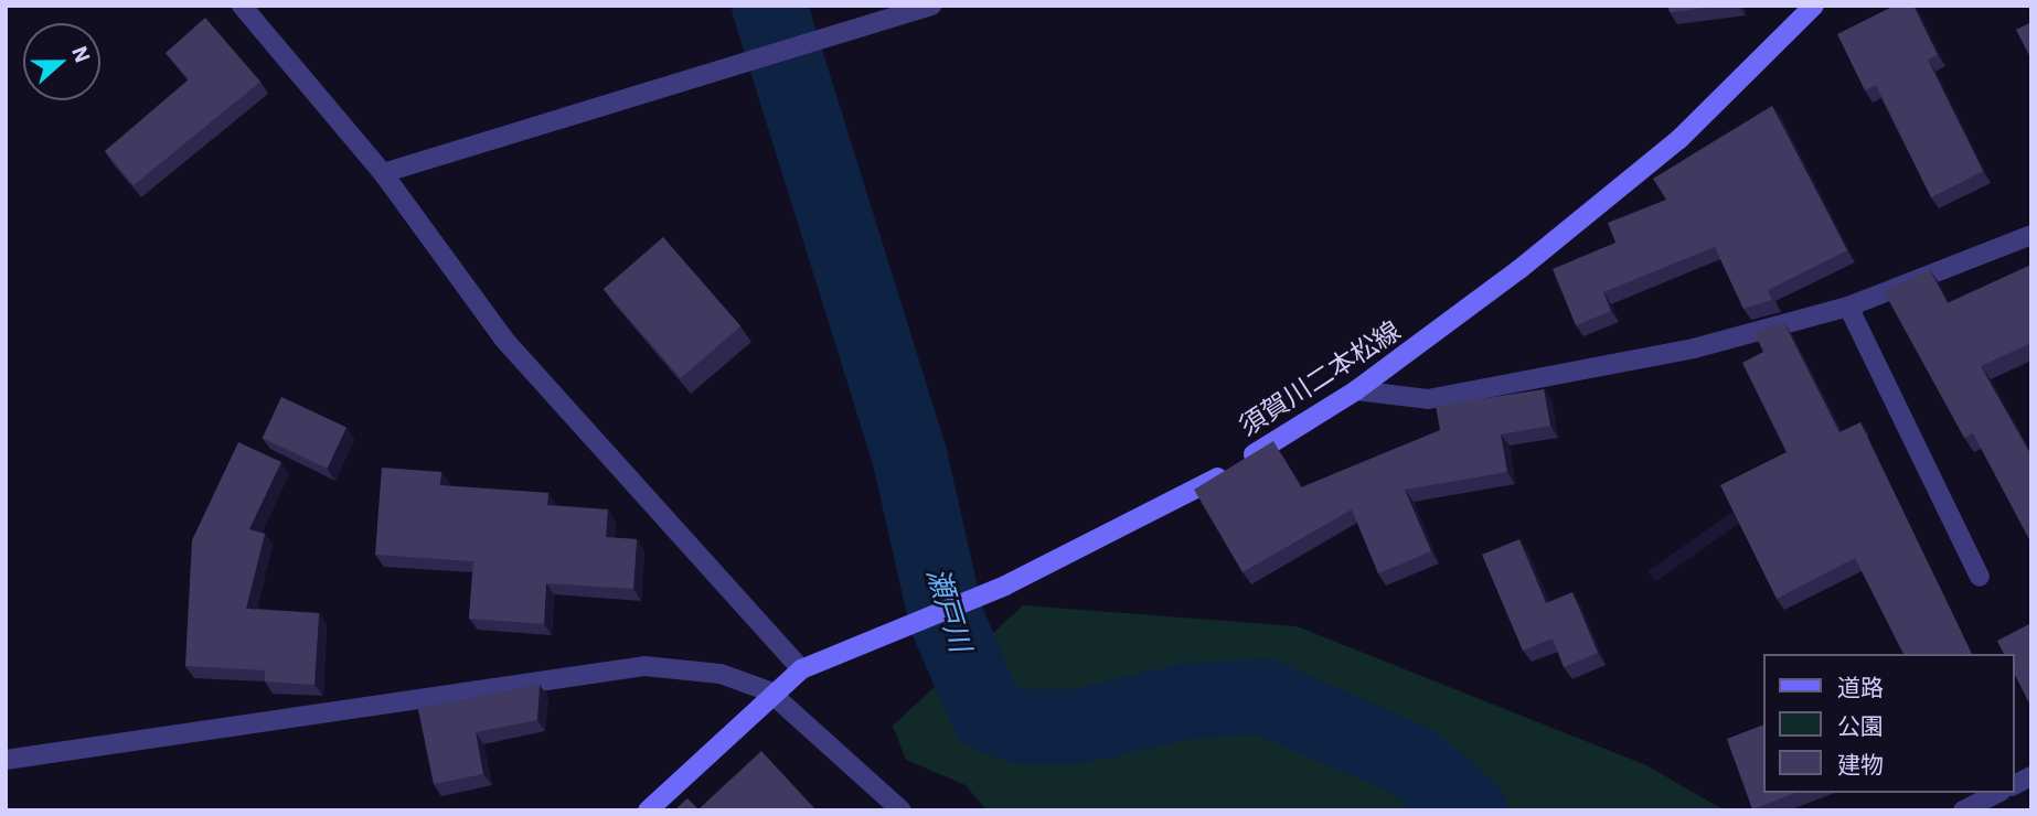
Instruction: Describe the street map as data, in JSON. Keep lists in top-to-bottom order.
{
  "streets": {
    "main road": ["須賀川二本松線"]
  },
  "water": ["瀬戸川"],
  "legend": ["道路", "公園", "建物"],
  "north": "right"
}
